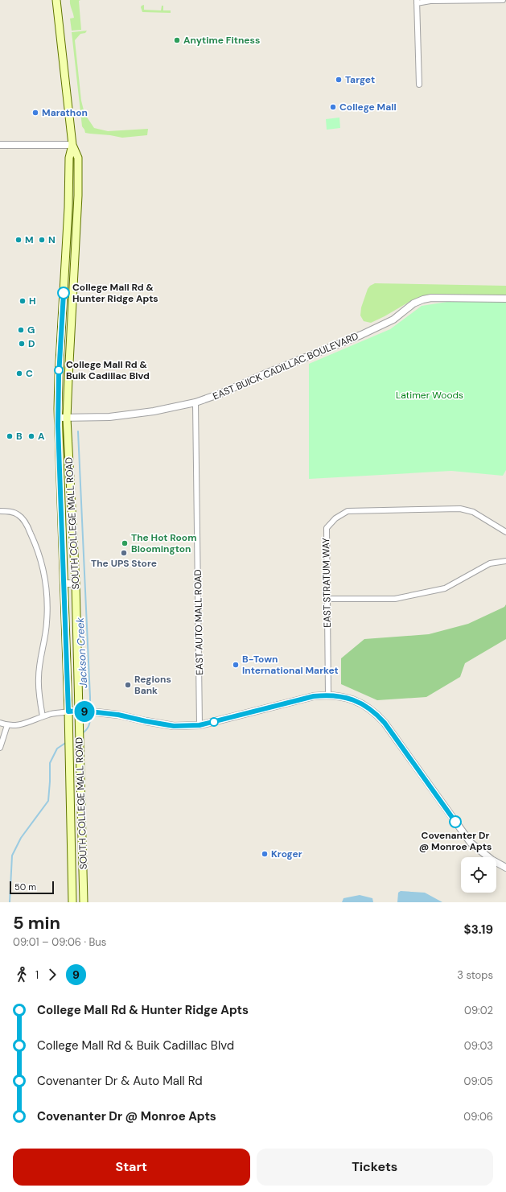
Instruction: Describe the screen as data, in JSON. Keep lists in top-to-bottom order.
{
  "streets": {
    "main road": ["SOUTH COLLEGE MALL ROAD"],
    "street": ["EAST BUICK CADILLAC BOULEVARD", "EAST STRATUM WAY", "EAST AUTO MALL ROAD"]
  },
  "crossings": [
    ["EAST BUICK CADILLAC BOULEVARD", "SOUTH COLLEGE MALL ROAD"],
    ["EAST BUICK CADILLAC BOULEVARD", "EAST AUTO MALL ROAD"]
  ],
  "water": ["Jackson Creek"],
  "parks": ["Latimer Woods"],
  "places": [
    "Anytime Fitness",
    "Target",
    "College Mall",
    "Marathon",
    "M",
    "N",
    "College Mall Rd & Hunter Ridge Apts",
    "H",
    "G",
    "D",
    "College Mall Rd & Buik Cadillac Blvd",
    "C",
    "B",
    "A",
    "The Hot Room Bloomington",
    "The UPS Store",
    "B-Town International Market",
    "Regions Bank",
    "Covenanter Dr @ Monroe Apts",
    "Kroger"
  ],
  "lines": ["bus line 9"],
  "scale_bar": "50 m",
  "page": {
    "on_map": "9",
    "scale": "50 m",
    "heading": ["5 min", "09:01 – 09:06 · Bus", "$3.19"],
    "legs": ["1", "9", "3 stops"],
    "list": [
      {
        "name": "College Mall Rd & Hunter Ridge Apts",
        "value": "09:02"
      },
      {
        "name": "College Mall Rd & Buik Cadillac Blvd",
        "value": "09:03"
      },
      {
        "name": "Covenanter Dr & Auto Mall Rd",
        "value": "09:05"
      },
      {
        "name": "Covenanter Dr @ Monroe Apts",
        "value": "09:06"
      }
    ],
    "buttons": ["Start", "Tickets"]
  }
}
